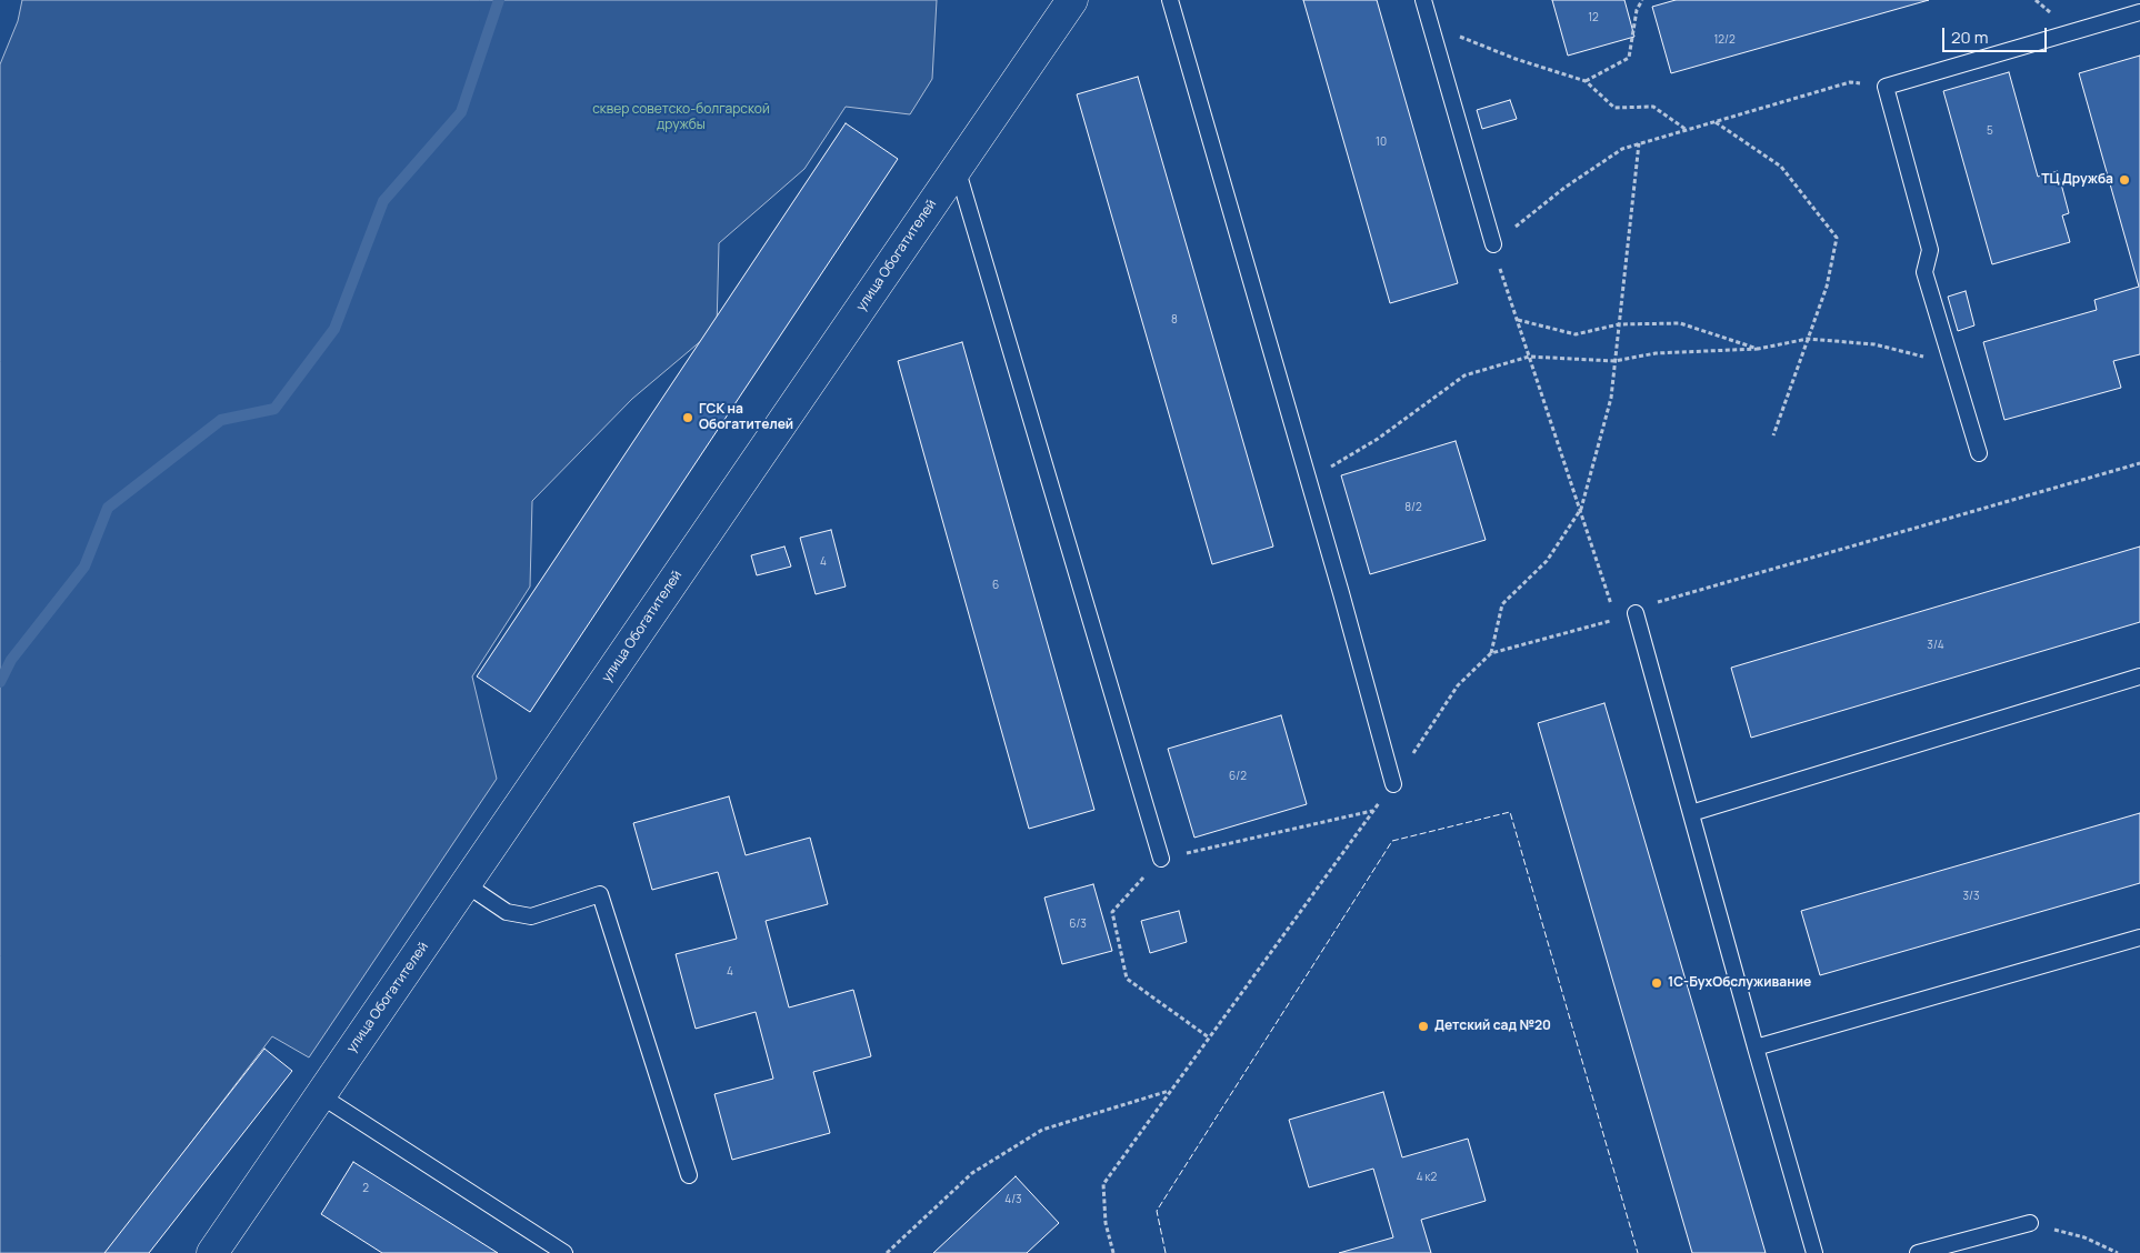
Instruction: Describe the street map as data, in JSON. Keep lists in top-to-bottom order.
{
  "streets": {
    "street": ["улица Обогатителей"]
  },
  "parks": ["сквер советско-болгарской дружбы"],
  "places": [
    "ТЦ Дружба",
    "ГСК на Обогатителей",
    "1С-БухОбслуживание",
    "Детский сад №20"
  ],
  "house_numbers": [
    "12",
    "12/2",
    "5",
    "10",
    "8",
    "8/2",
    "4",
    "6",
    "3/4",
    "6/2",
    "3/3",
    "6/3",
    "4",
    "4 к2",
    "2",
    "4/3"
  ],
  "scale_bar": "20 m"
}
